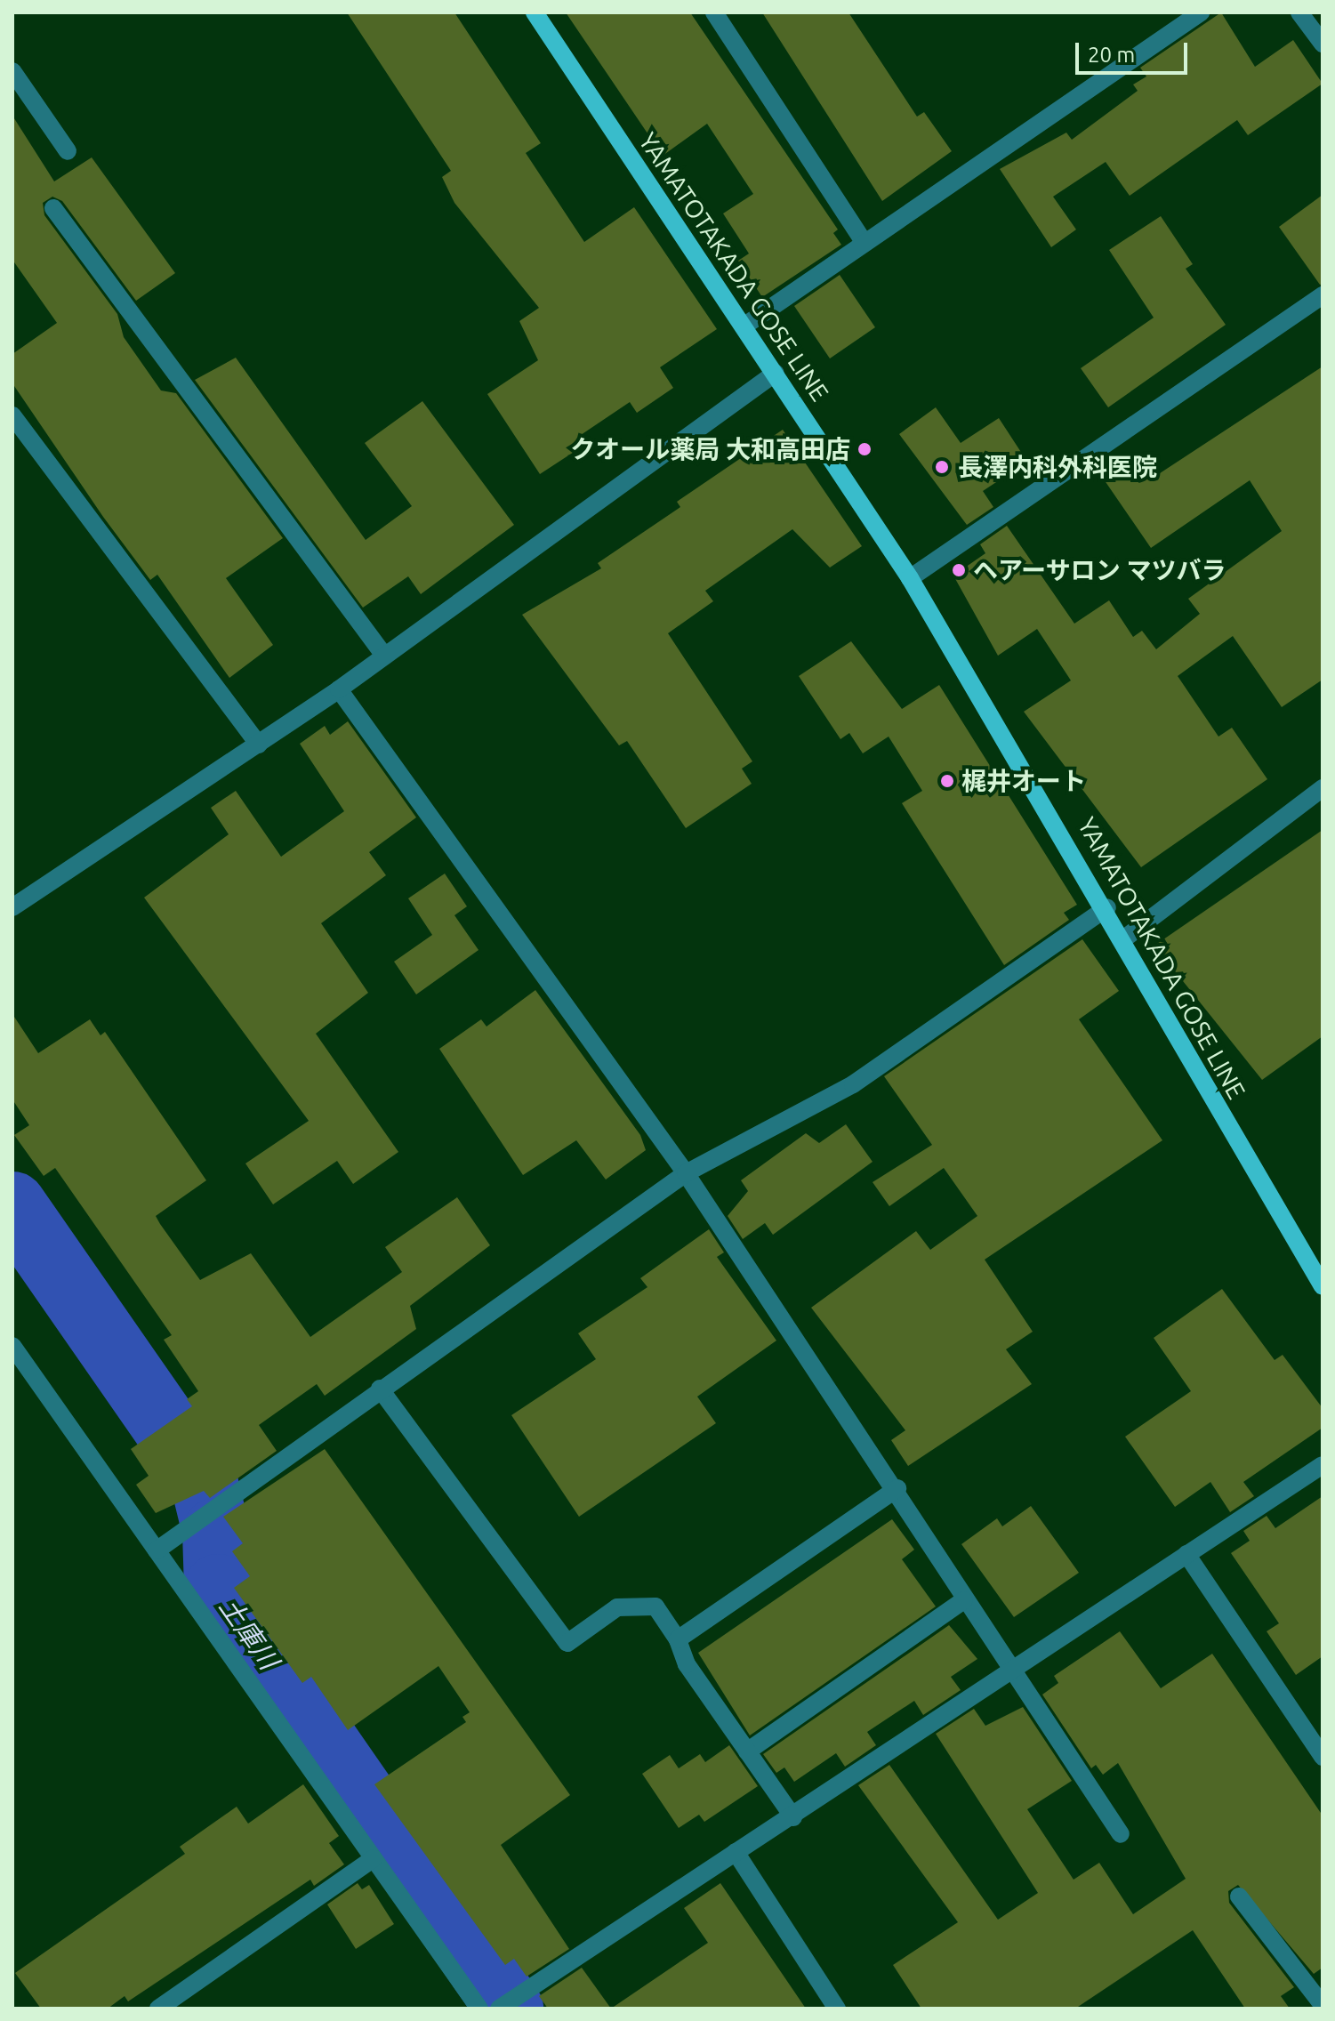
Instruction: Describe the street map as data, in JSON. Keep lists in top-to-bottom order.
{
  "streets": {
    "main road": ["YAMATOTAKADA GOSE LINE"]
  },
  "water": ["土庫川"],
  "places": [
    "クオール薬局 大和高田店",
    "長澤内科外科医院",
    "ヘアーサロン マツバラ",
    "梶井オート"
  ],
  "scale_bar": "20 m"
}
